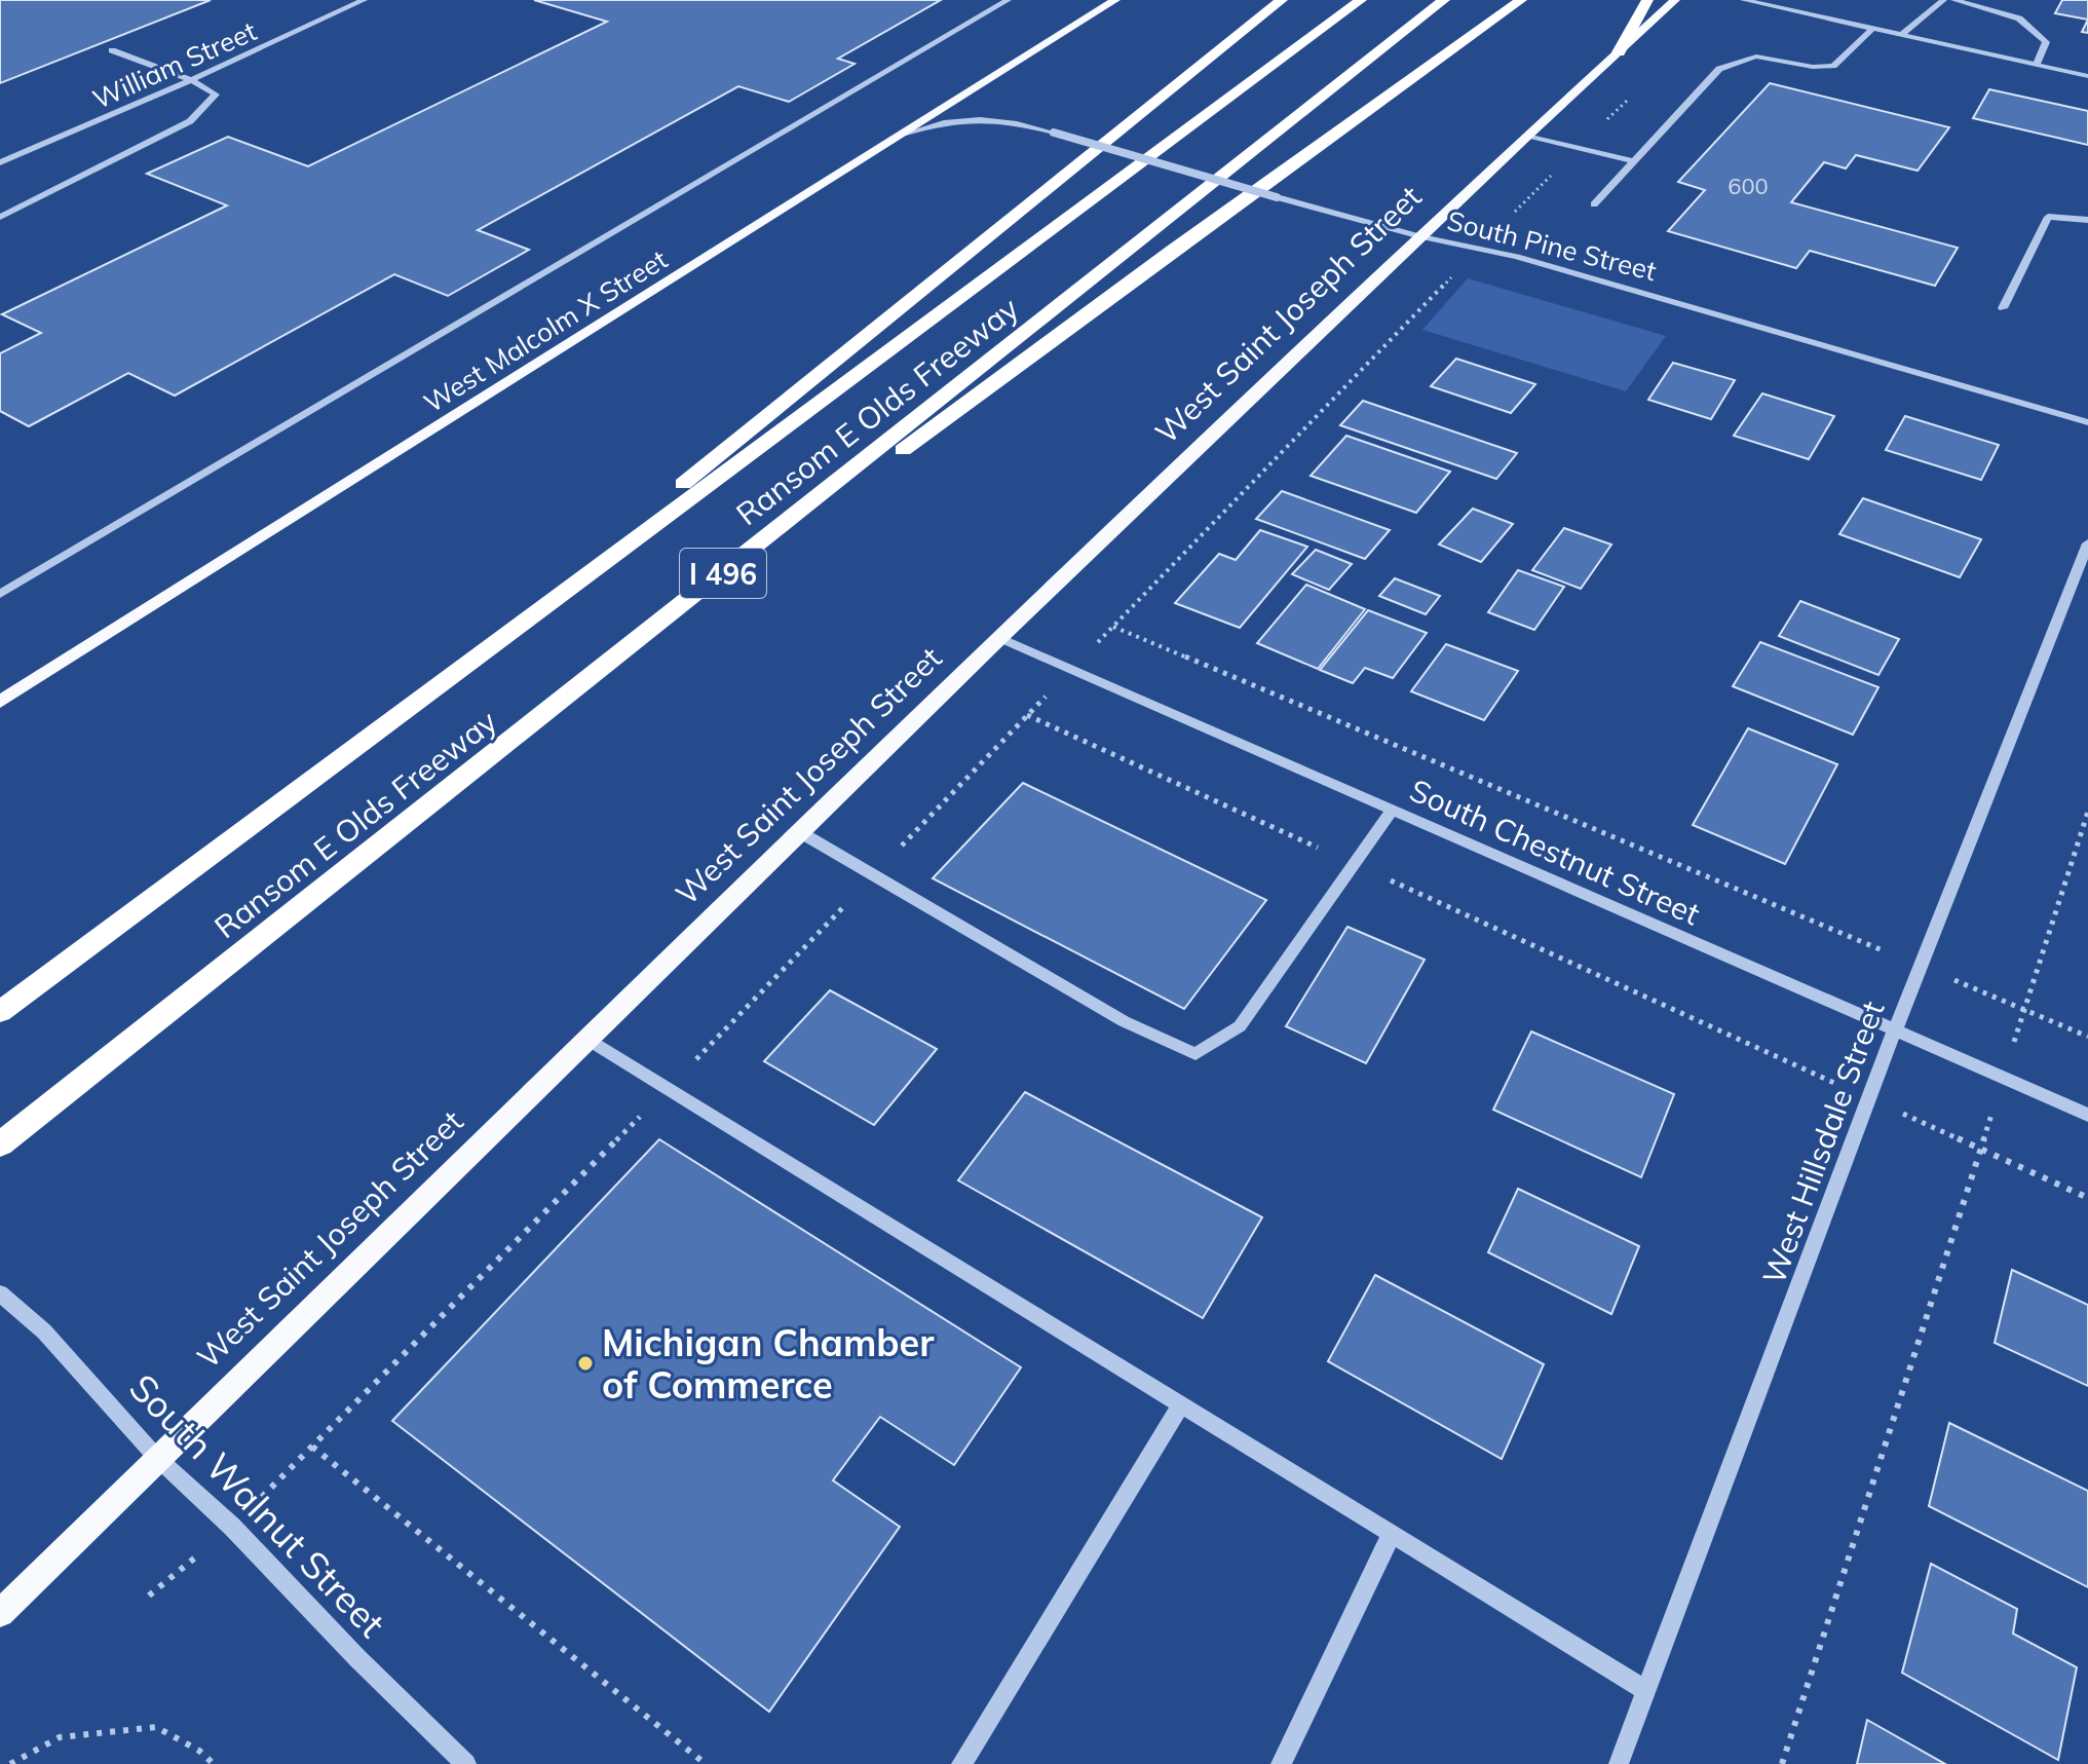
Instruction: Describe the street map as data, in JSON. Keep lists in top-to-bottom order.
{
  "streets": {
    "highway": ["Ransom E Olds Freeway", "I 496"],
    "main road": ["West Saint Joseph Street", "West Malcolm X Street"],
    "street": [
      "William Street",
      "South Pine Street",
      "South Chestnut Street",
      "West Hillsdale Street",
      "South Walnut Street"
    ]
  },
  "crossings": [
    ["South Pine Street", "West Saint Joseph Street"],
    ["South Pine Street", "West Malcolm X Street"],
    ["West Saint Joseph Street", "South Chestnut Street"],
    ["West Saint Joseph Street", "South Walnut Street"],
    ["South Chestnut Street", "West Hillsdale Street"]
  ],
  "places": ["Michigan Chamber of Commerce"],
  "house_numbers": ["600"]
}
